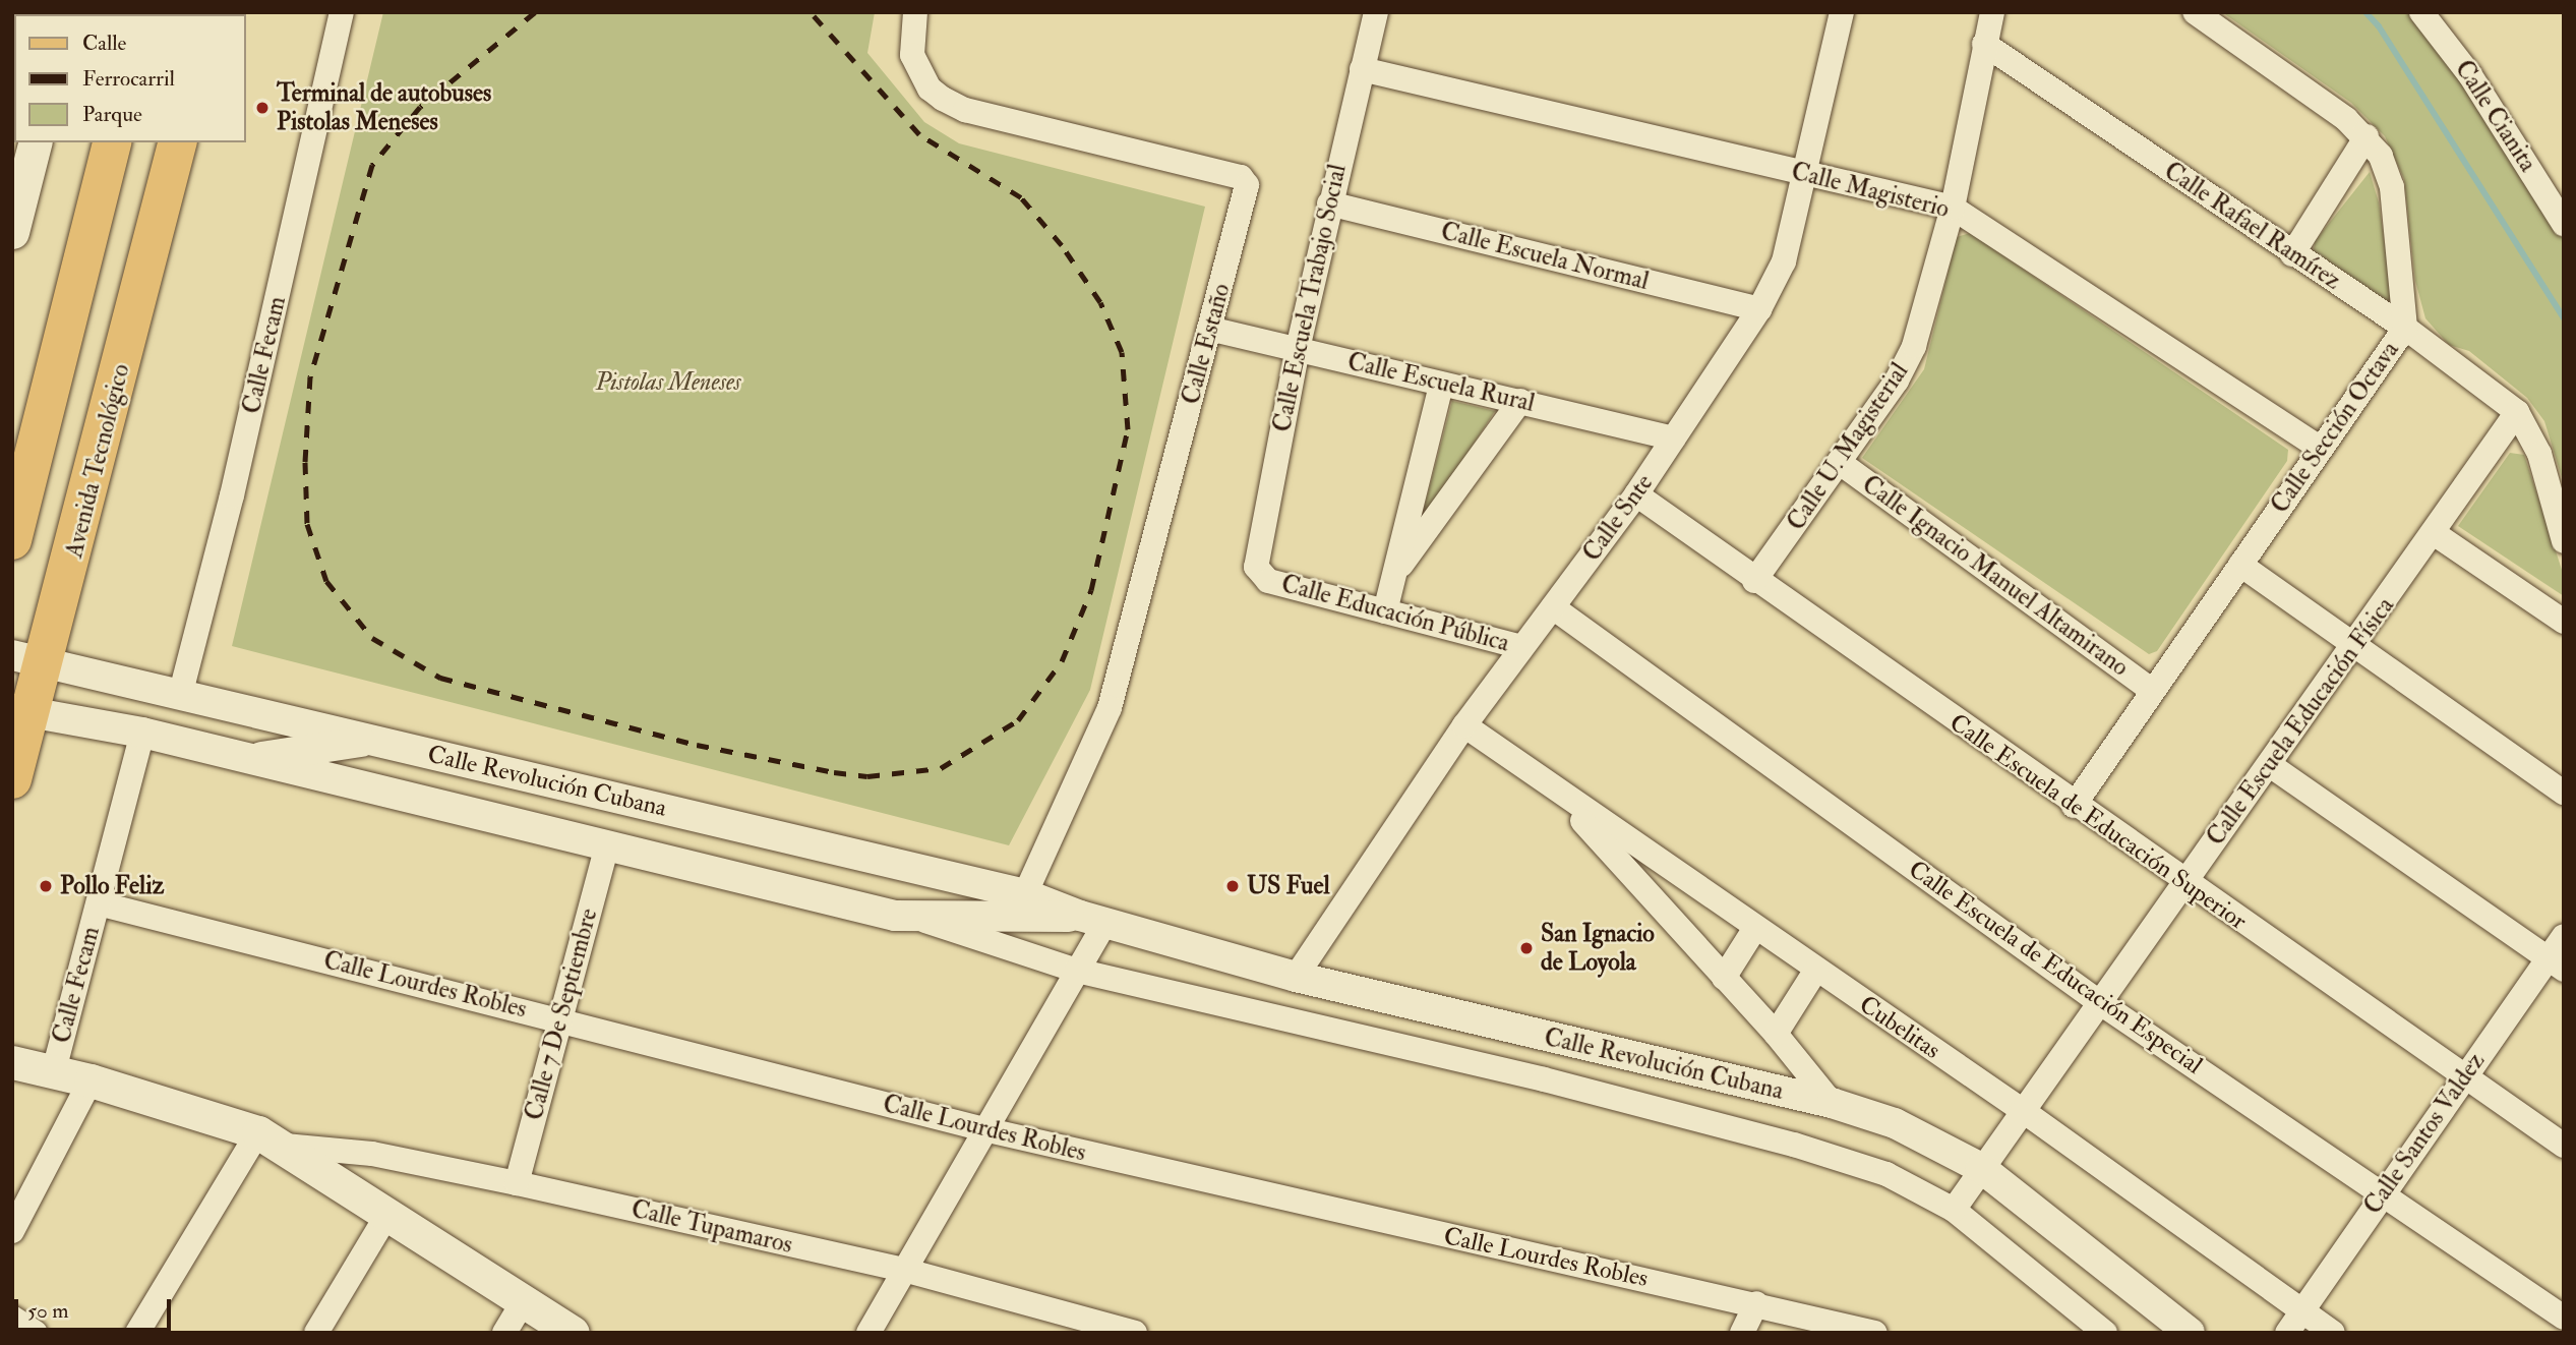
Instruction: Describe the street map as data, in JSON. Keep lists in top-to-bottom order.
{
  "streets": {
    "main road": ["Avenida Tecnológico"],
    "street": [
      "Calle Cianita",
      "Calle Magisterio",
      "Calle Rafael Ramírez",
      "Calle Escuela Normal",
      "Calle Escuela Trabajo Social",
      "Calle Estaño",
      "Calle Fecam",
      "Calle Escuela Rural",
      "Calle Sección Octava",
      "Calle U. Magisterial",
      "Calle Snte",
      "Calle Ignacio Manuel Altamirano",
      "Calle Educación Pública",
      "Calle Escuela Educación Física",
      "Calle Revolución Cubana",
      "Calle Escuela de Educación Superior",
      "Calle Escuela de Educación Especial",
      "Calle Lourdes Robles",
      "Calle 7 De Septiembre",
      "Cubelitas",
      "Calle Santos Valdez",
      "Calle Tupamaros"
    ]
  },
  "crossings": [
    ["Calle Magisterio", "Calle Escuela Trabajo Social"],
    ["Calle Magisterio", "Calle Sección Octava"],
    ["Calle Magisterio", "Calle U. Magisterial"],
    ["Calle Magisterio", "Calle Snte"],
    ["Calle Rafael Ramírez", "Calle Sección Octava"],
    ["Calle Rafael Ramírez", "Calle U. Magisterial"],
    ["Calle Rafael Ramírez", "Calle Escuela Educación Física"],
    ["Calle Escuela Normal", "Calle Escuela Trabajo Social"],
    ["Calle Escuela Normal", "Calle Snte"],
    ["Calle Escuela Trabajo Social", "Calle Escuela Rural"],
    ["Calle Escuela Trabajo Social", "Calle Educación Pública"],
    ["Calle Estaño", "Calle Escuela Rural"],
    ["Calle Estaño", "Calle Revolución Cubana"],
    ["Calle Fecam", "Calle Revolución Cubana"],
    ["Calle Fecam", "Calle Lourdes Robles"],
    ["Calle Escuela Rural", "Calle Snte"],
    ["Calle Sección Octava", "Calle Ignacio Manuel Altamirano"],
    ["Calle Sección Octava", "Calle Escuela de Educación Superior"],
    ["Calle U. Magisterial", "Calle Ignacio Manuel Altamirano"],
    ["Calle U. Magisterial", "Calle Escuela de Educación Superior"],
    ["Avenida Tecnológico", "Calle Revolución Cubana"],
    ["Calle Snte", "Calle Educación Pública"],
    ["Calle Snte", "Calle Revolución Cubana"],
    ["Calle Snte", "Calle Escuela de Educación Superior"],
    ["Calle Snte", "Calle Escuela de Educación Especial"],
    ["Calle Snte", "Cubelitas"],
    ["Calle Escuela Educación Física", "Calle Revolución Cubana"],
    ["Calle Escuela Educación Física", "Calle Escuela de Educación Superior"],
    ["Calle Escuela Educación Física", "Calle Escuela de Educación Especial"],
    ["Calle Escuela Educación Física", "Cubelitas"],
    ["Calle Revolución Cubana", "Calle 7 De Septiembre"],
    ["Calle Escuela de Educación Superior", "Calle Santos Valdez"],
    ["Calle Escuela de Educación Especial", "Calle Santos Valdez"],
    ["Calle Lourdes Robles", "Calle 7 De Septiembre"],
    ["Calle 7 De Septiembre", "Calle Tupamaros"],
    ["Cubelitas", "Calle Santos Valdez"]
  ],
  "parks": ["Pistolas Meneses"],
  "places": [
    "Terminal de autobuses Pistolas Meneses",
    "Pollo Feliz",
    "US Fuel",
    "San Ignacio de Loyola"
  ],
  "legend": ["Calle", "Ferrocarril", "Parque"],
  "scale_bar": "50 m"
}
